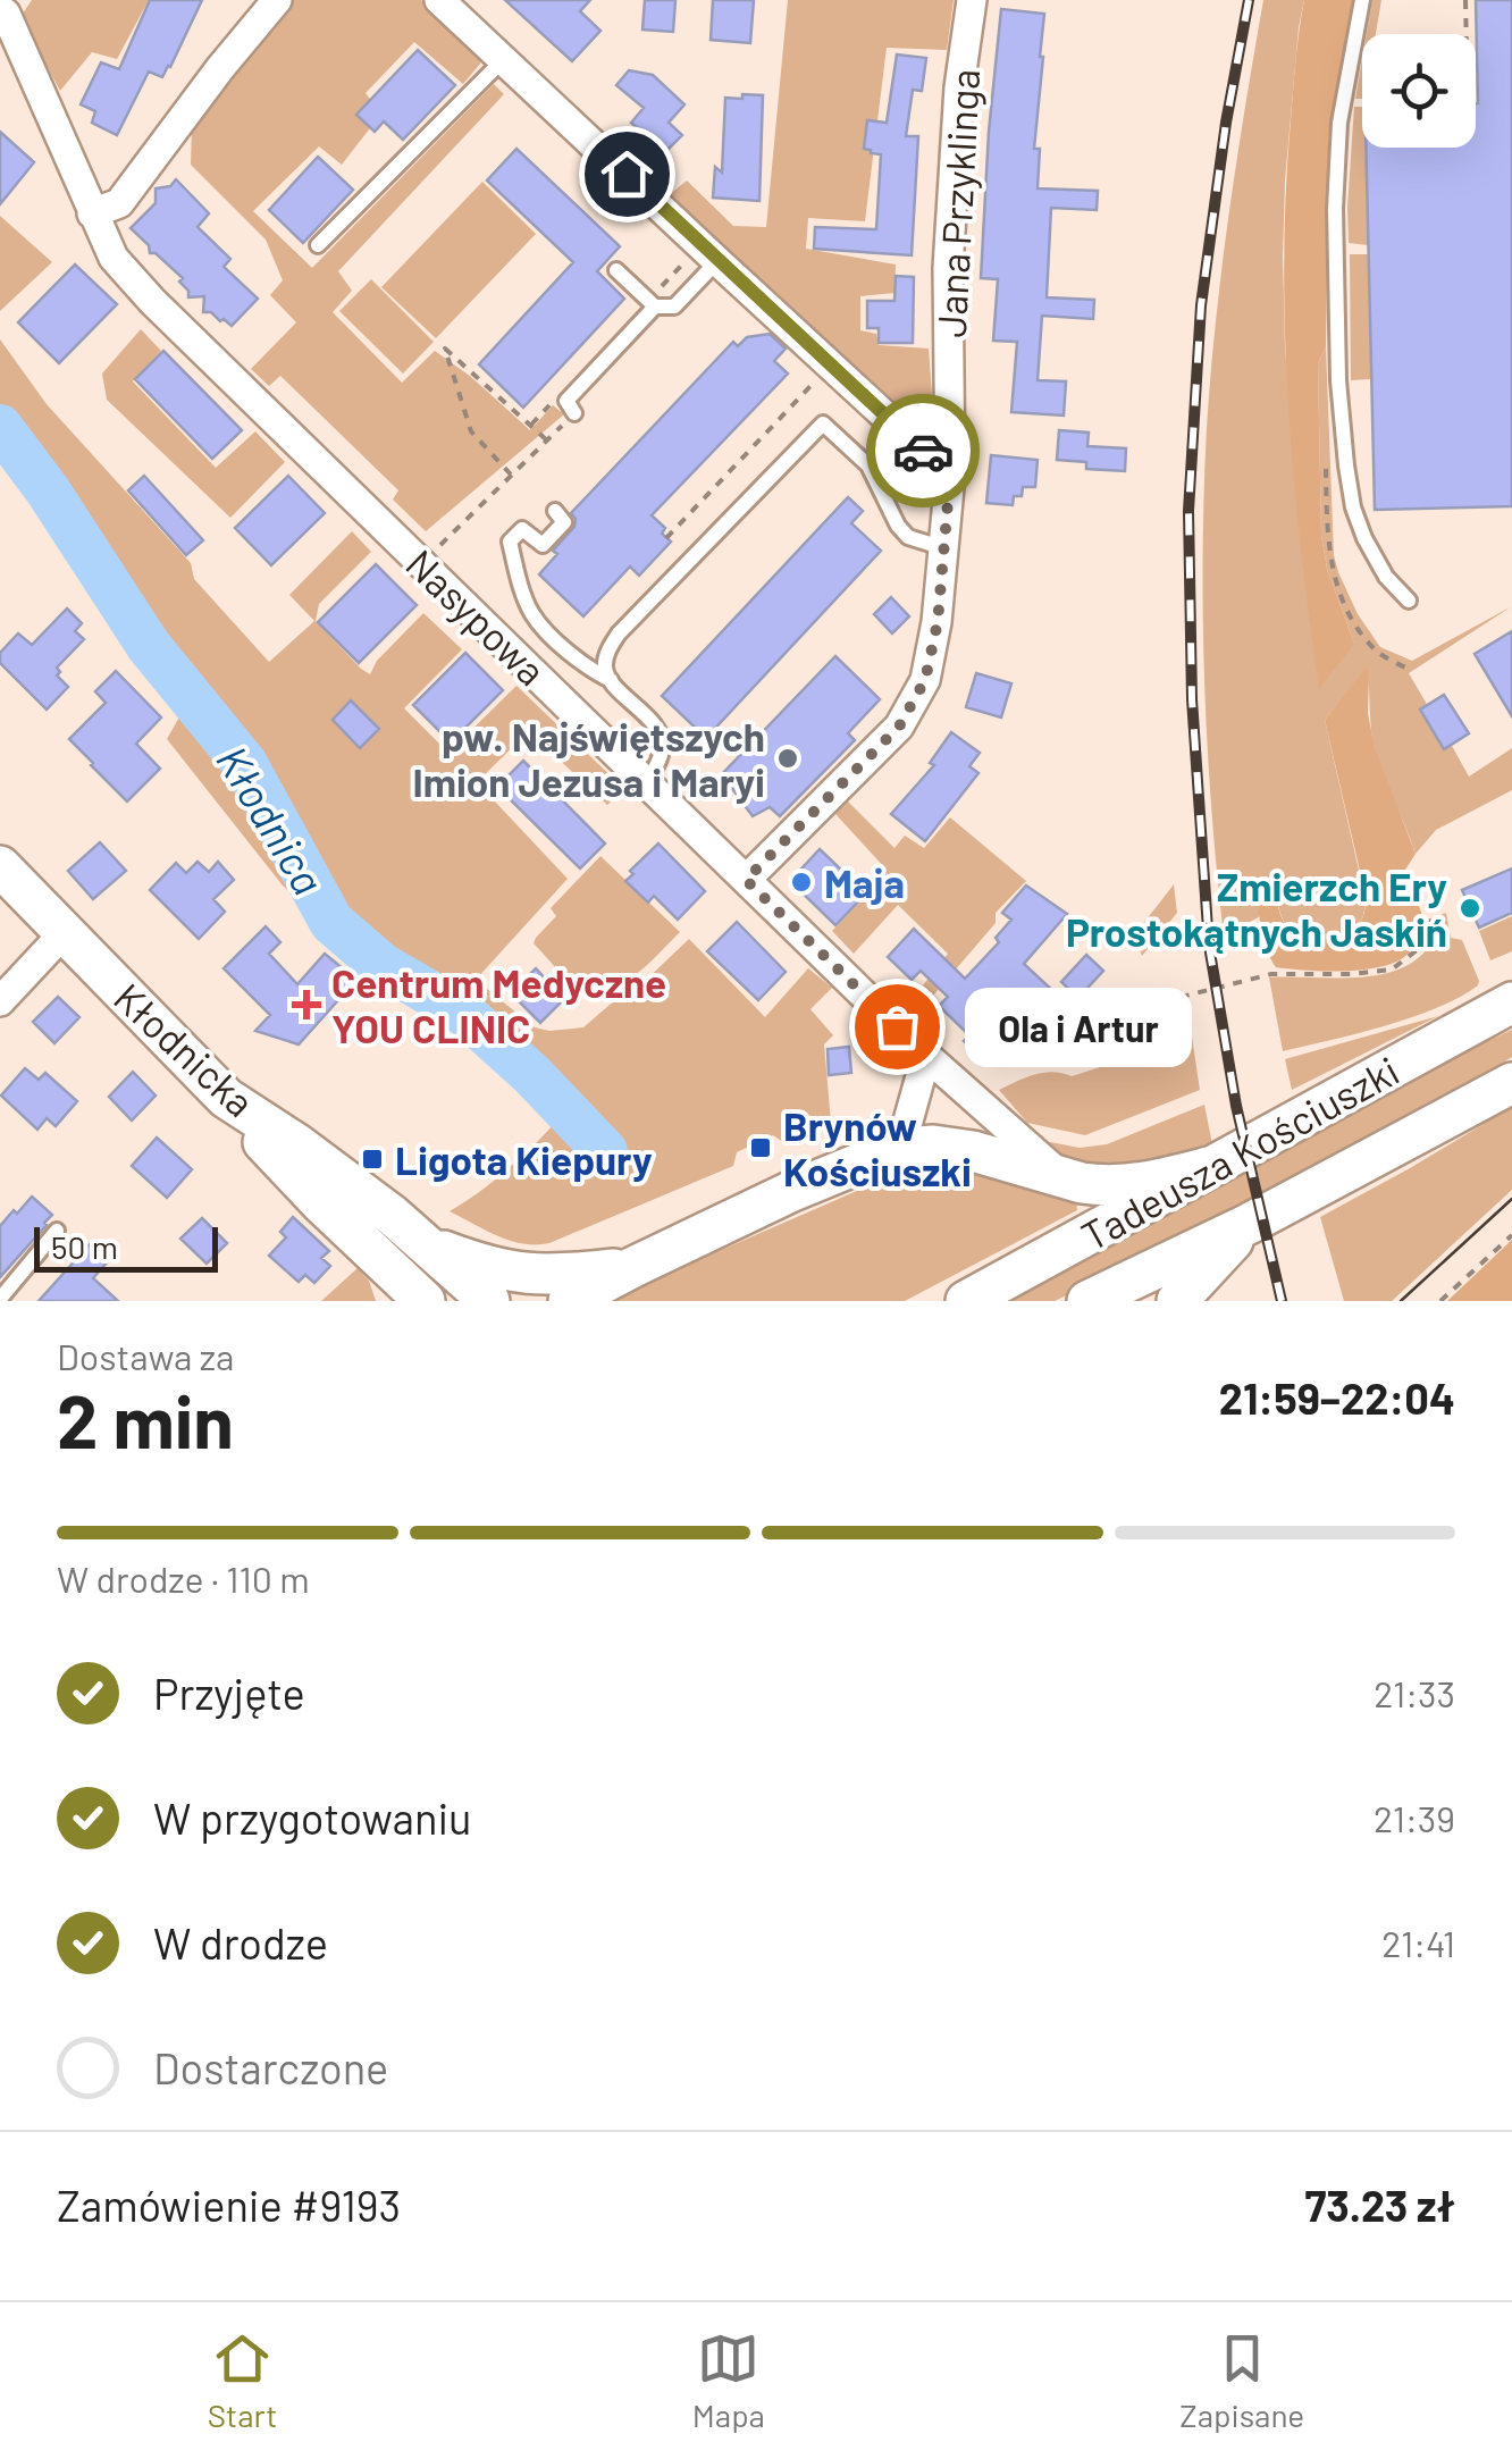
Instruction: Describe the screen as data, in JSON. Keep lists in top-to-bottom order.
{
  "streets": {
    "street": [
      "Jana Przyklinga",
      "Nasypowa",
      "Kłodnicka",
      "Tadeusza Kościuszki"
    ]
  },
  "crossings": [
    ["Jana Przyklinga", "Nasypowa"]
  ],
  "water": ["Kłodnica"],
  "places": {
    "other": [
      "pw. Najświętszych Imion Jezusa i Maryi",
      "Maja",
      "Zmierzch Ery Prostokątnych Jaskiń",
      "Ola i Artur"
    ],
    "health": ["Centrum Medyczne YOU CLINIC"],
    "transit": ["Brynów Kościuszki", "Ligota Kiepury"]
  },
  "scale_bar": "50 m",
  "page": {
    "bubble": "Ola i Artur",
    "scale": "50 m",
    "heading": ["2 min", "Dostawa za", "21:59–22:04"],
    "panel": ["Zamówienie #9193", "73.23 zł"],
    "bar": "W drodze · 110 m",
    "list": [
      ["Przyjęte", "21:33"],
      ["W przygotowaniu", "21:39"],
      ["W drodze", "21:41"],
      "Dostarczone"
    ],
    "tabs": ["Start", "Mapa", "Zapisane"]
  }
}
